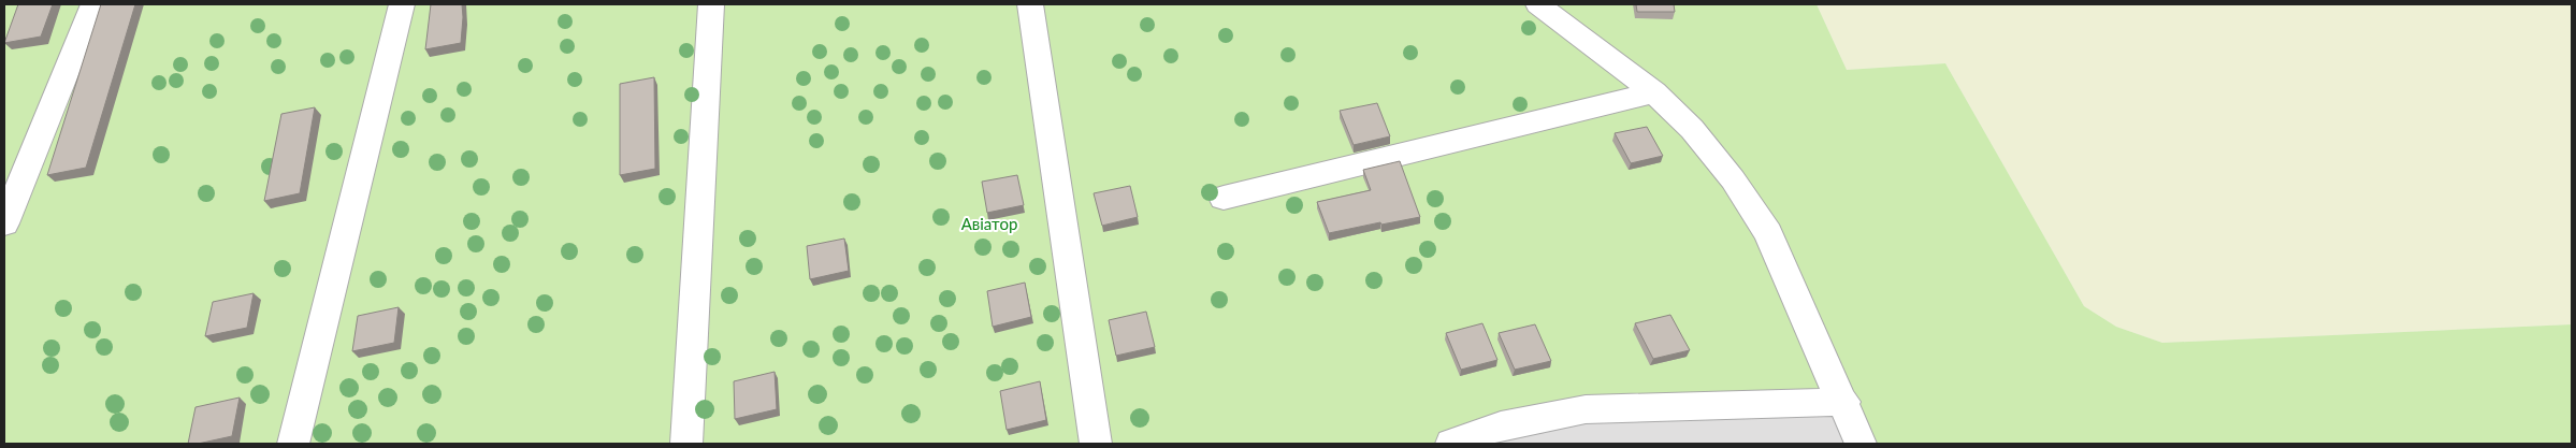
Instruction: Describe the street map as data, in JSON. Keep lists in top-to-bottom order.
{
  "parks": ["Авіатор"]
}
